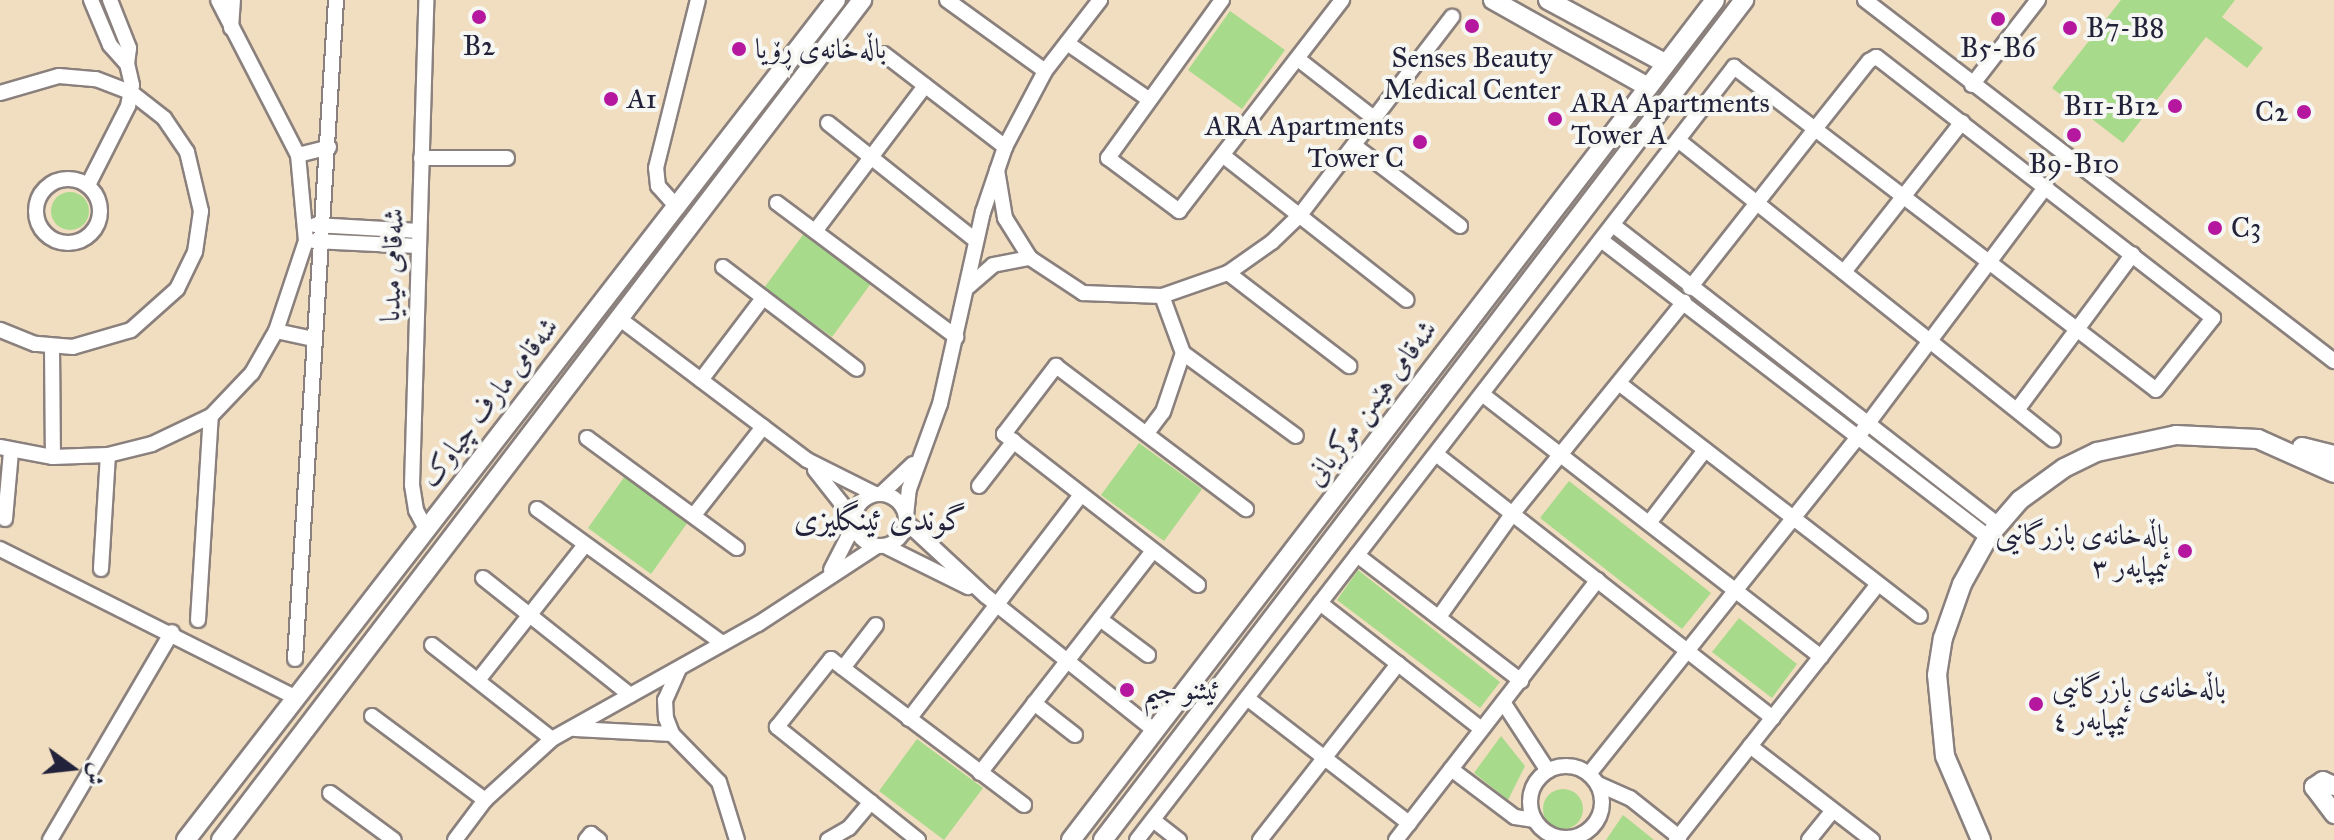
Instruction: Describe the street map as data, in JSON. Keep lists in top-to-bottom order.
{
  "streets": {
    "street": ["شەقامی میدیا", "شەقامی مارف چیاوک", "شەقامی هێمن موکریانی"]
  },
  "crossings": [
    ["شەقامی میدیا", "شەقامی مارف چیاوک"]
  ],
  "districts": ["گوندی ئینگلیزی"],
  "places": [
    "B2",
    "B5-B6",
    "Senses Beauty Medical Center",
    "B7-B8",
    "باڵەخانەی ڕۆیا",
    "A1",
    "B11-B12",
    "C2",
    "ARA Apartments Tower A",
    "B9-B10",
    "ARA Apartments Tower C",
    "C3",
    "باڵەخانەی بازرگانیی ئیمپایەر ٣",
    "ئيثنو جيم",
    "باڵەخانەی بازرگانیی ئیمپایەر ٤"
  ],
  "north": "right"
}
